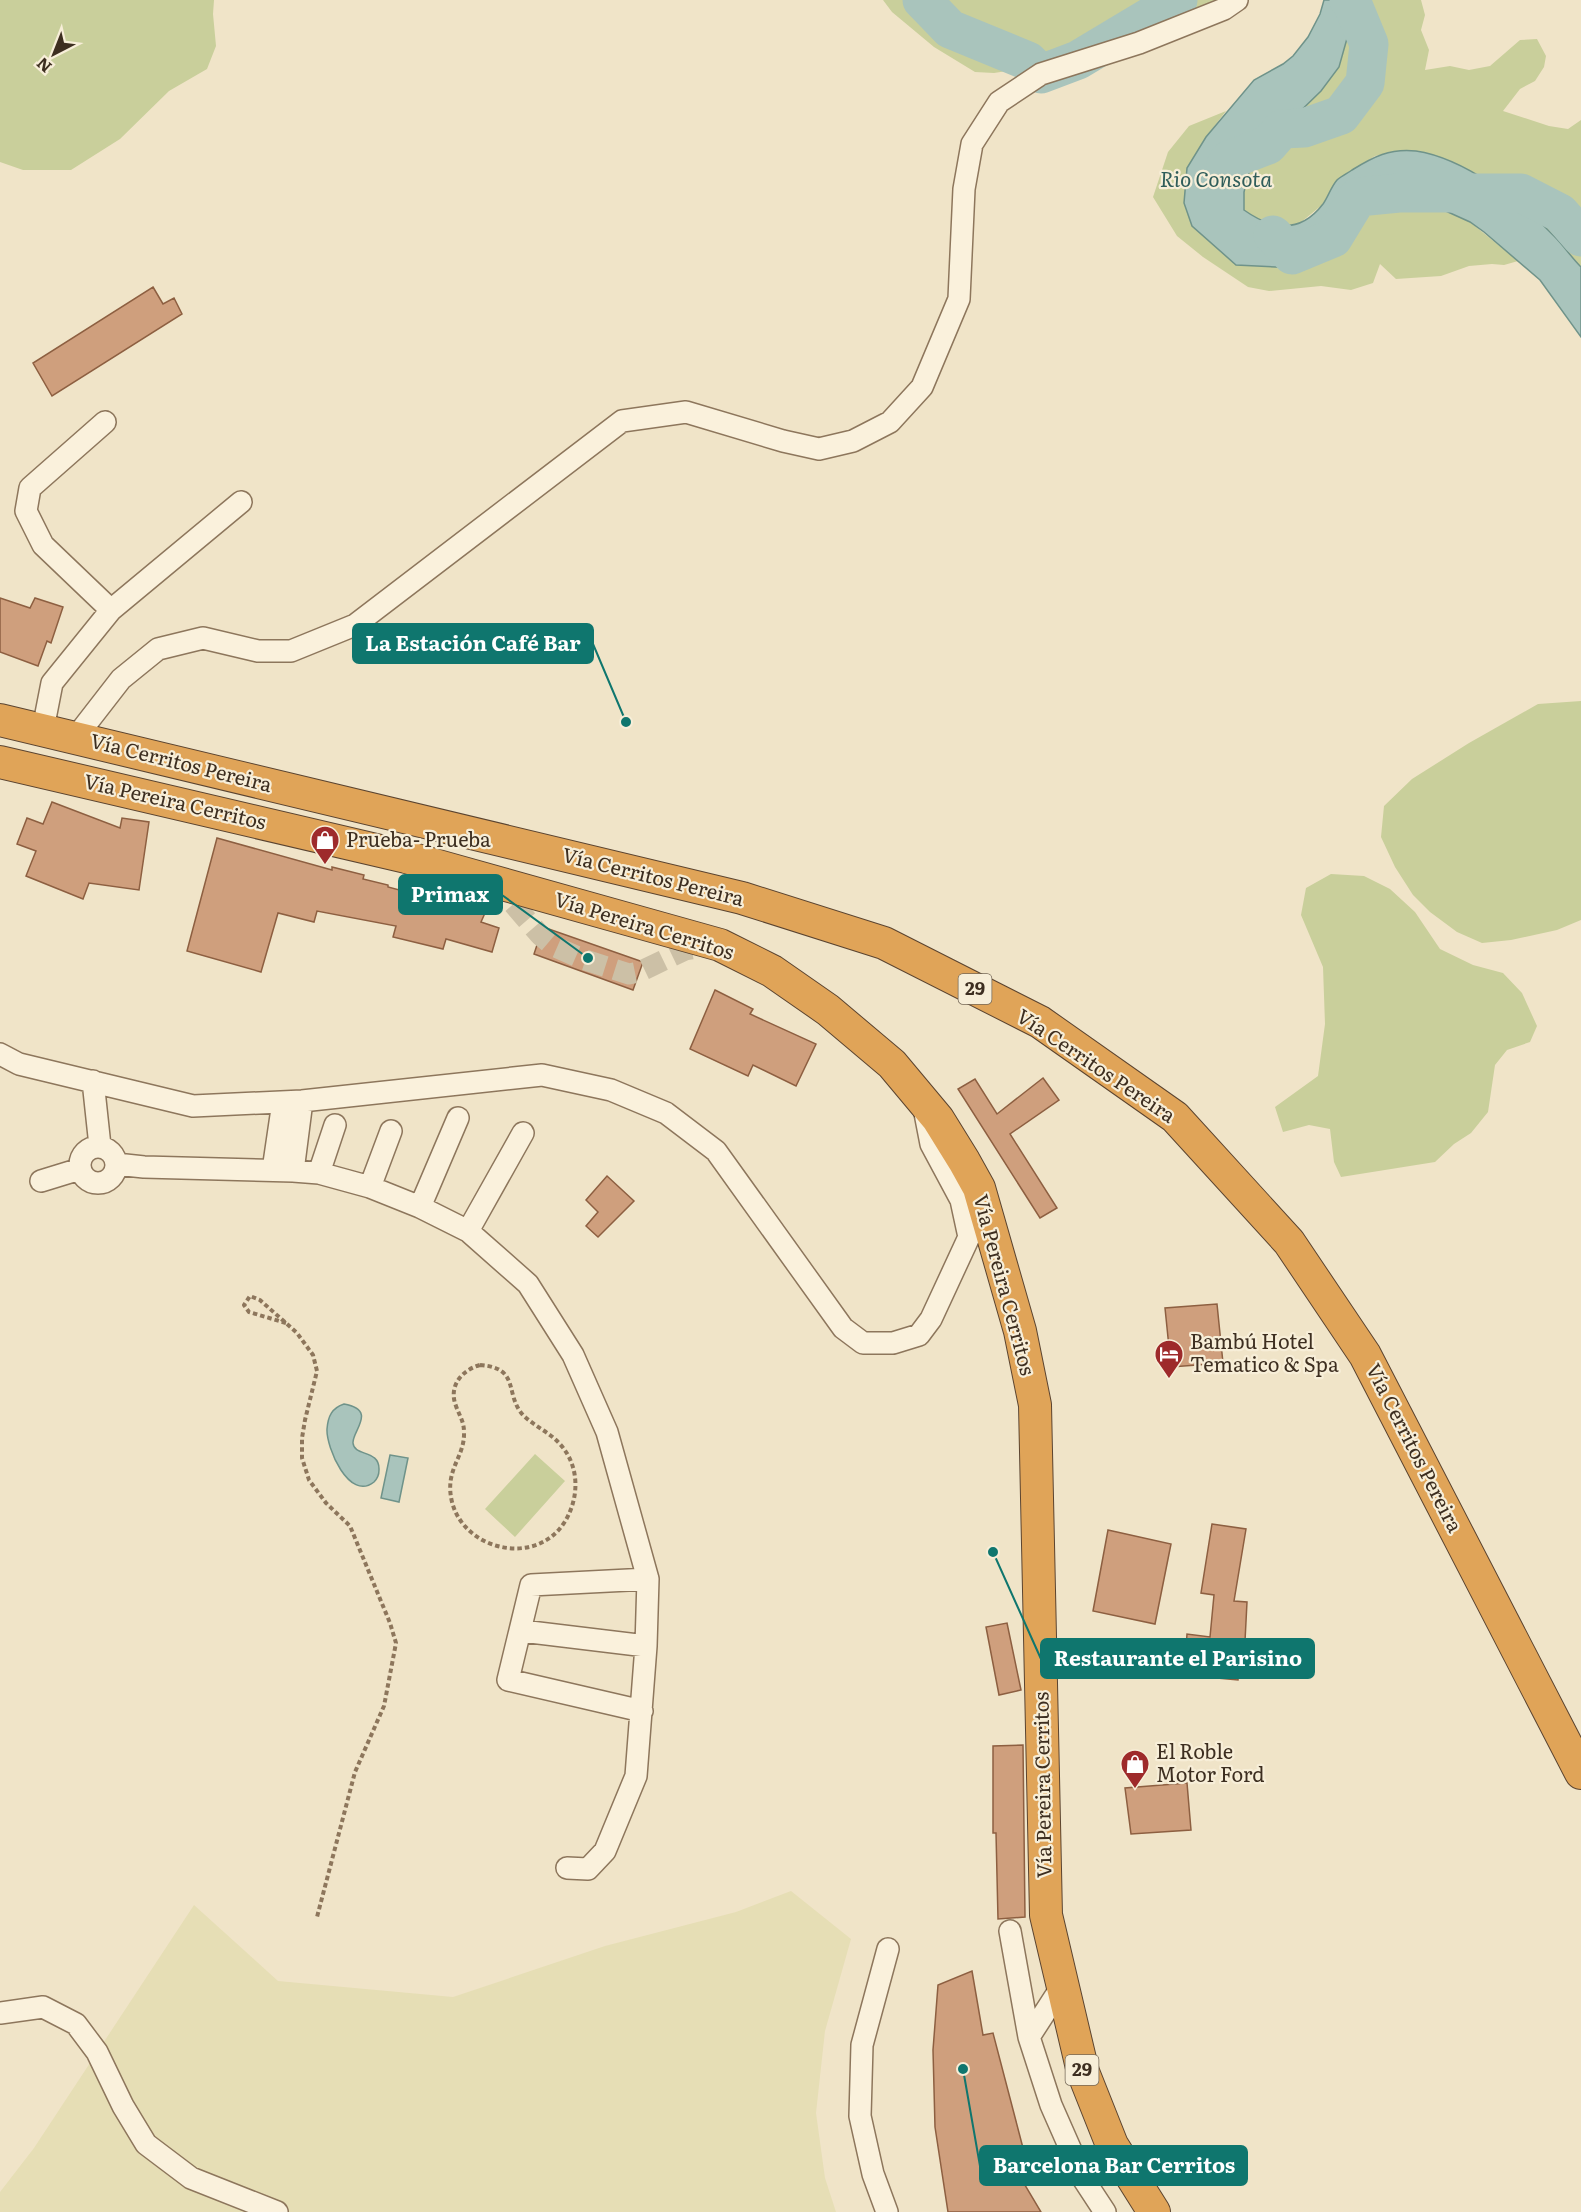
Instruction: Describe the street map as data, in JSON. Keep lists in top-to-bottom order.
{
  "streets": {
    "highway": ["Vía Cerritos Pereira", "Vía Pereira Cerritos", "29"]
  },
  "water": ["Rio Consota"],
  "places": {
    "other": [
      "La Estación Café Bar",
      "Primax",
      "Restaurante el Parisino",
      "Barcelona Bar Cerritos"
    ],
    "shop": ["Prueba- Prueba", "El Roble Motor Ford"],
    "hotel": ["Bambú Hotel Tematico & Spa"]
  },
  "north": "bottom left"
}
